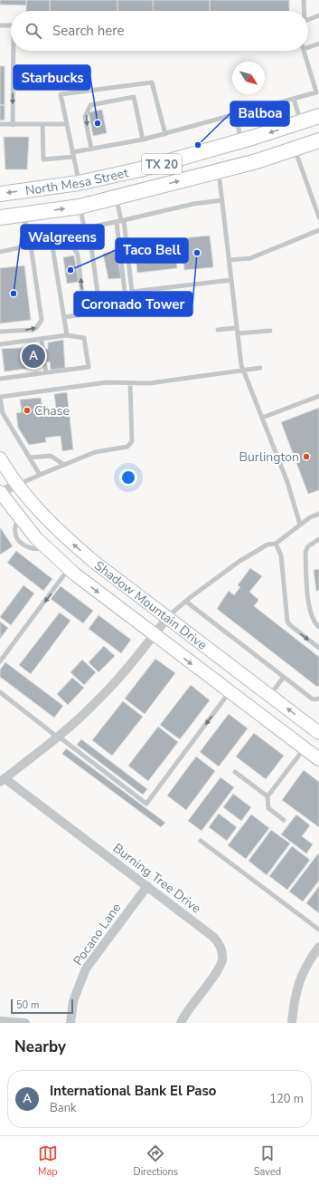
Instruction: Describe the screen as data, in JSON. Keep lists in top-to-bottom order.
{
  "streets": {
    "main road": ["TX 20", "North Mesa Street", "Shadow Mountain Drive"],
    "street": ["Burning Tree Drive", "Pocano Lane"]
  },
  "crossings": [
    ["Burning Tree Drive", "Pocano Lane"]
  ],
  "places": [
    "Starbucks",
    "Balboa",
    "Coronado Tower",
    "Taco Bell",
    "Walgreens",
    "Chase",
    "Burlington"
  ],
  "scale_bar": "50 m",
  "north": "bottom right",
  "page": {
    "search": "Search here",
    "pins": "A",
    "scale": "50 m",
    "heading": "Nearby",
    "list": [
      {
        "mark": "A",
        "name": "International Bank El Paso",
        "note": "Bank",
        "value": "120 m"
      }
    ],
    "nav": ["Map", "Directions", "Saved"]
  }
}
